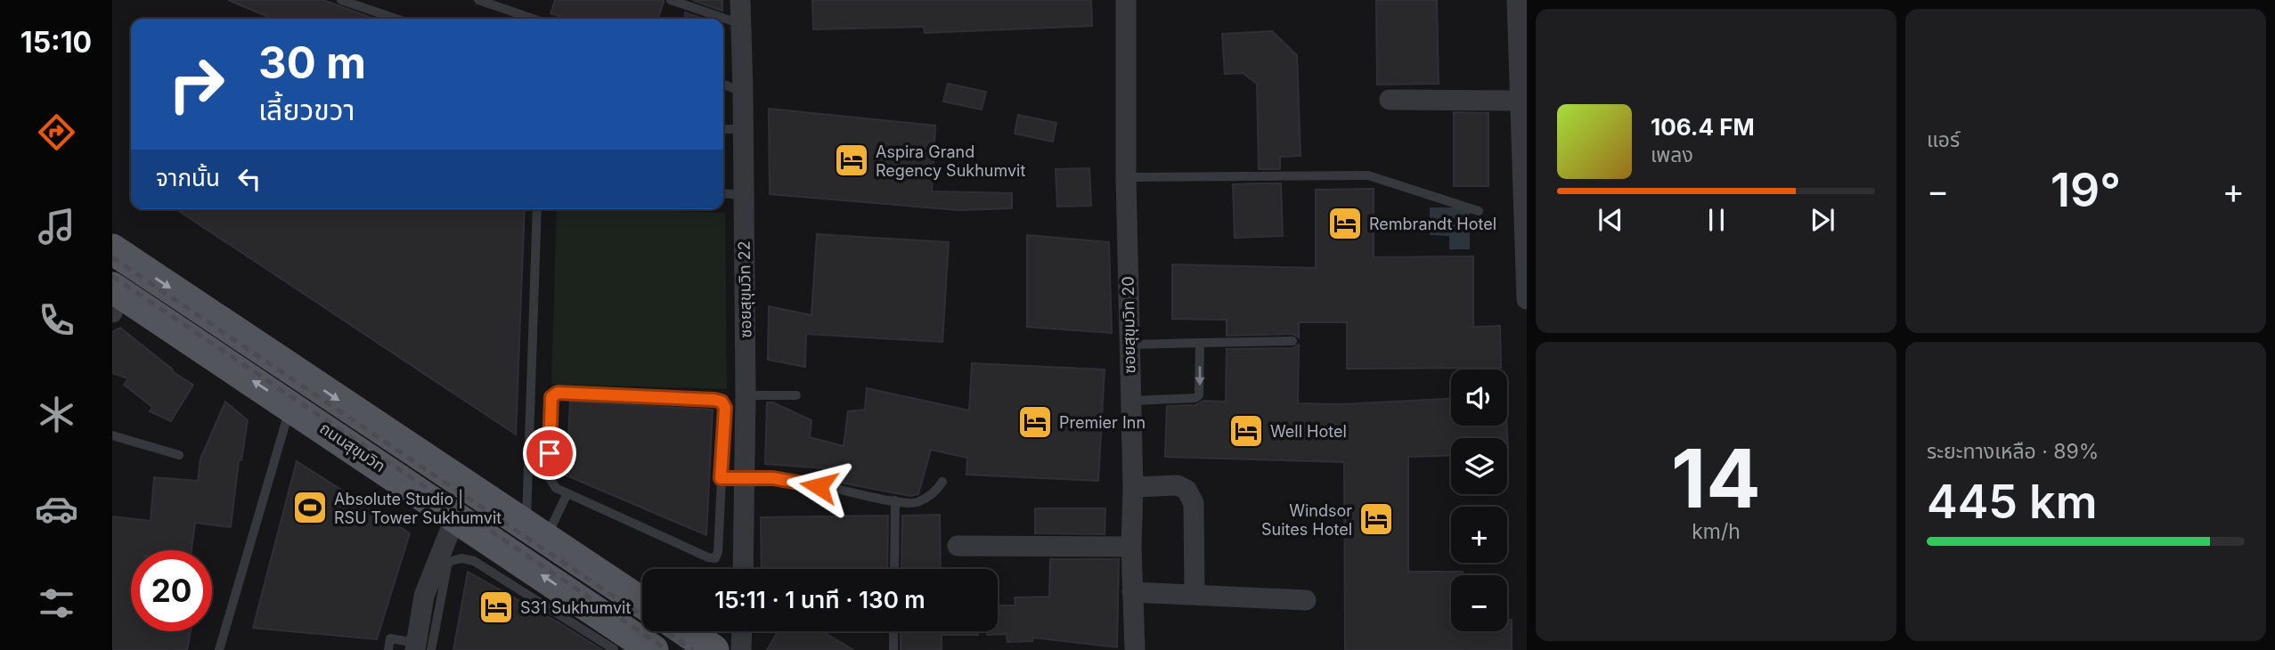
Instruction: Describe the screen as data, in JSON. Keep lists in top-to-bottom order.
{
  "streets": {
    "main road": ["ถนนสุขุมวิท"],
    "street": ["ซอยสุขุมวิท 22", "ซอยสุขุมวิท 20"]
  },
  "places": {
    "hotel": [
      "Aspira Grand Regency Sukhumvit",
      "Rembrandt Hotel",
      "Premier Inn",
      "Well Hotel",
      "Windsor Suites Hotel",
      "S31 Sukhumvit"
    ],
    "sports": ["Absolute Studio | RSU Tower Sukhumvit"]
  },
  "page": {
    "tabs": "15:10",
    "tile": [
      "แอร์",
      ["14", "km/h"],
      ["ระยะทางเหลือ · 89%", "445 km"]
    ],
    "turn": ["30 m", "เลี้ยวขวา"],
    "song": ["106.4 FM", "เพลง"],
    "then": "จากนั้น",
    "heat": ["−", "19°", "+"],
    "map_buttons": ["+", "−"],
    "limit": "20",
    "trip": "15:11 · 1 นาที · 130 m"
  }
}
